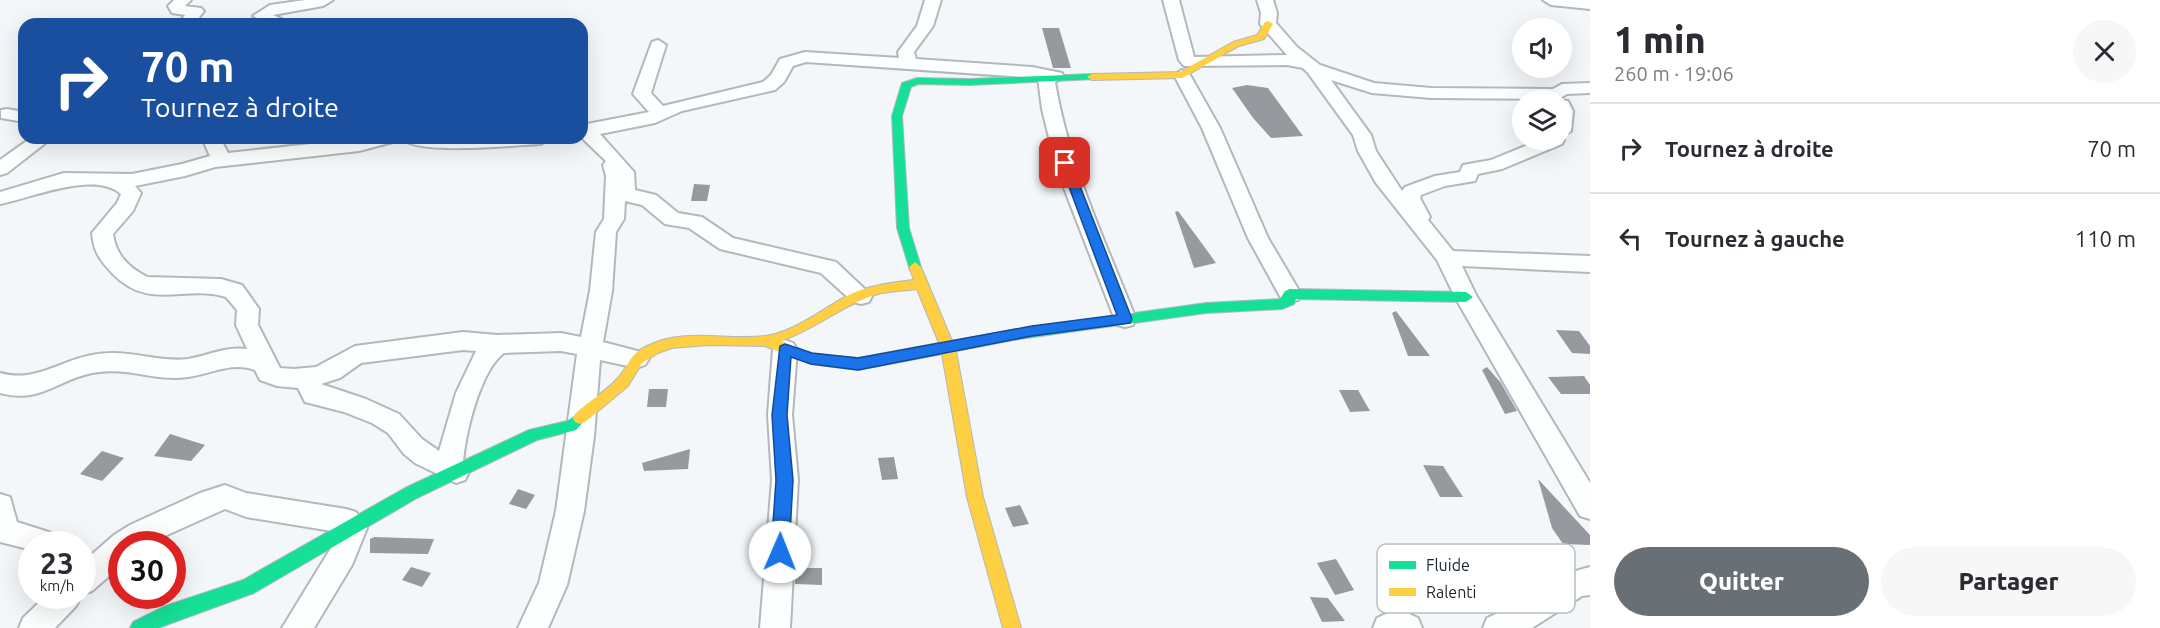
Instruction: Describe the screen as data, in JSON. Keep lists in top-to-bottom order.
{
  "legend": ["Fluide", "Ralenti"],
  "page": {
    "heading": ["1 min", "260 m · 19:06"],
    "turn": ["70 m", "Tournez à droite"],
    "list": [
      {
        "name": "Tournez à droite",
        "value": "70 m"
      },
      {
        "name": "Tournez à gauche",
        "value": "110 m"
      }
    ],
    "speed": "23 km/h",
    "limit": "30",
    "buttons": ["Quitter", "Partager"]
  }
}
